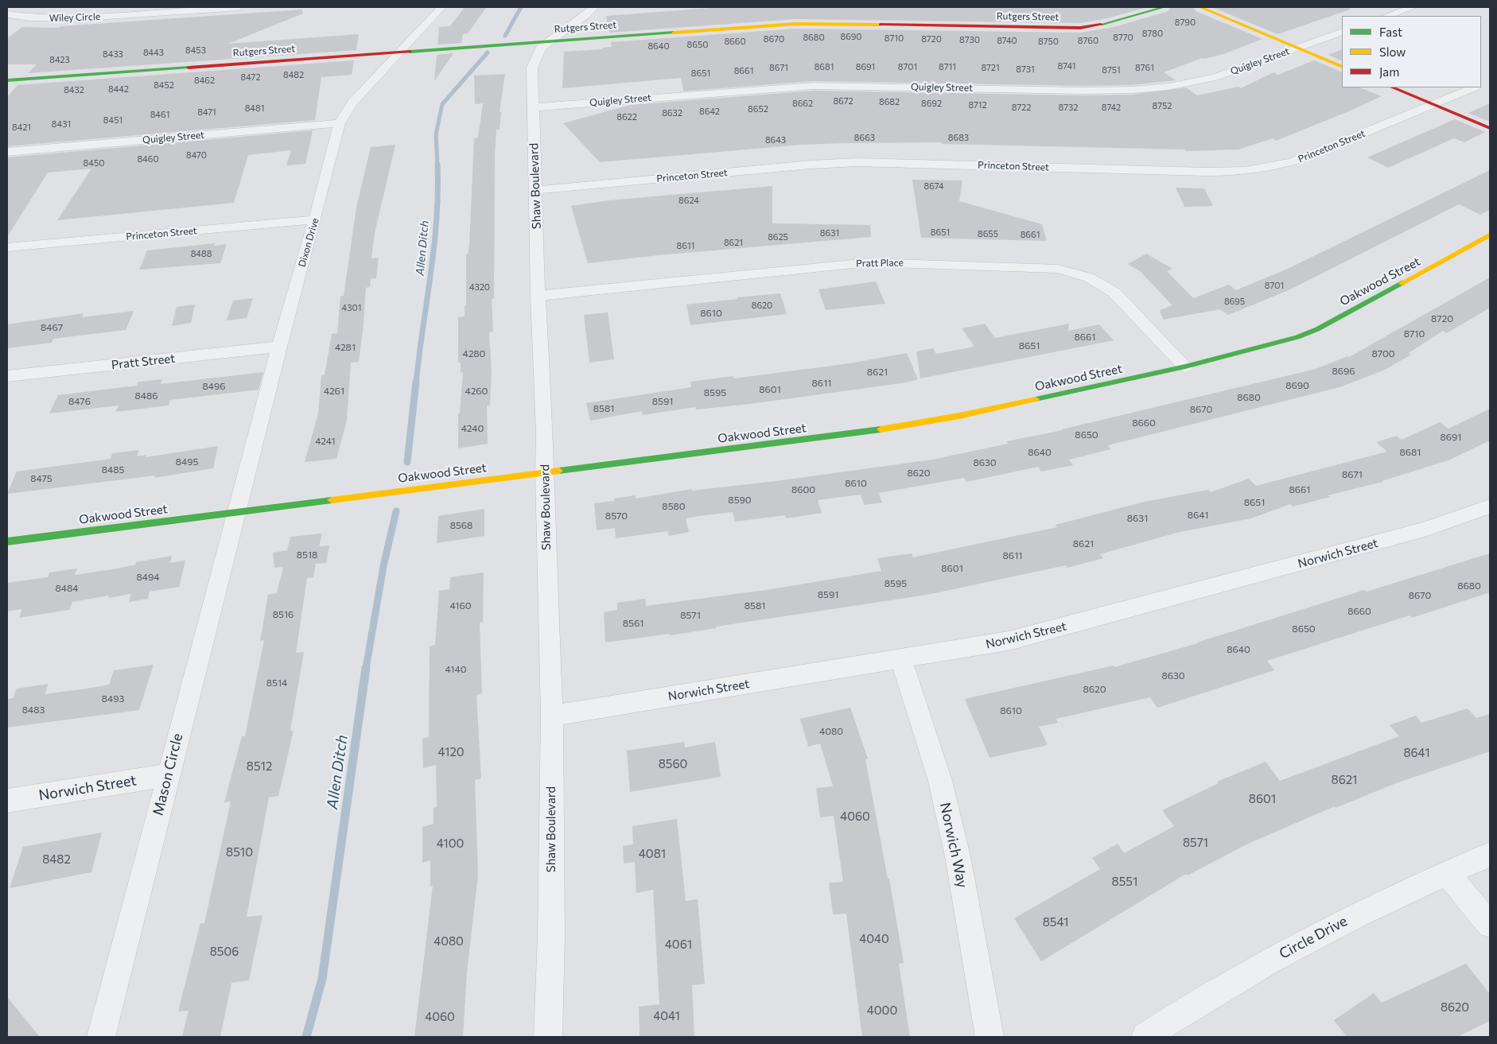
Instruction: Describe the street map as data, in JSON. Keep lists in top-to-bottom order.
{
  "streets": {
    "street": [
      "Rutgers Street",
      "Wiley Circle",
      "Quigley Street",
      "Princeton Street",
      "Shaw Boulevard",
      "Dixon Drive",
      "Pratt Place",
      "Oakwood Street",
      "Pratt Street",
      "Norwich Street",
      "Mason Circle",
      "Norwich Way",
      "Circle Drive"
    ]
  },
  "crossings": [
    ["Rutgers Street", "Shaw Boulevard"],
    ["Rutgers Street", "Dixon Drive"],
    ["Quigley Street", "Shaw Boulevard"],
    ["Quigley Street", "Dixon Drive"],
    ["Princeton Street", "Shaw Boulevard"],
    ["Princeton Street", "Dixon Drive"],
    ["Shaw Boulevard", "Pratt Place"],
    ["Shaw Boulevard", "Oakwood Street"],
    ["Shaw Boulevard", "Norwich Street"],
    ["Dixon Drive", "Oakwood Street"],
    ["Dixon Drive", "Pratt Street"],
    ["Dixon Drive", "Mason Circle"],
    ["Pratt Place", "Oakwood Street"],
    ["Oakwood Street", "Mason Circle"],
    ["Norwich Street", "Mason Circle"],
    ["Norwich Street", "Norwich Way"]
  ],
  "water": ["Allen Ditch"],
  "house_numbers": [
    "8790",
    "8780",
    "8690",
    "8680",
    "8770",
    "8710",
    "8670",
    "8720",
    "8730",
    "8740",
    "8760",
    "8660",
    "8750",
    "8650",
    "8640",
    "8453",
    "8443",
    "8433",
    "8423",
    "8741",
    "8681",
    "8691",
    "8701",
    "8711",
    "8671",
    "8721",
    "8761",
    "8731",
    "8751",
    "8661",
    "8651",
    "8482",
    "8472",
    "8462",
    "8452",
    "8442",
    "8432",
    "8672",
    "8682",
    "8662",
    "8692",
    "8712",
    "8752",
    "8722",
    "8732",
    "8742",
    "8481",
    "8652",
    "8642",
    "8471",
    "8632",
    "8461",
    "8622",
    "8451",
    "8431",
    "8421",
    "8663",
    "8683",
    "8643",
    "8470",
    "8460",
    "8450",
    "8674",
    "8624",
    "8651",
    "8631",
    "8655",
    "8661",
    "8625",
    "8621",
    "8611",
    "8488",
    "8701",
    "4320",
    "8695",
    "8620",
    "4301",
    "8610",
    "8720",
    "8467",
    "8710",
    "8661",
    "8651",
    "4281",
    "4280",
    "8700",
    "8696",
    "8621",
    "8611",
    "8690",
    "8496",
    "8601",
    "4261",
    "4260",
    "8595",
    "8486",
    "8680",
    "8476",
    "8591",
    "8581",
    "8670",
    "8660",
    "4240",
    "8650",
    "8691",
    "4241",
    "8640",
    "8681",
    "8495",
    "8630",
    "8485",
    "8620",
    "8671",
    "8475",
    "8610",
    "8600",
    "8661",
    "8590",
    "8651",
    "8580",
    "8641",
    "8570",
    "8631",
    "8568",
    "8621",
    "8518",
    "8611",
    "8601",
    "8494",
    "8595",
    "8680",
    "8484",
    "8591",
    "8670",
    "4160",
    "8581",
    "8660",
    "8516",
    "8571",
    "8561",
    "8650",
    "8640",
    "4140",
    "8630",
    "8514",
    "8620",
    "8493",
    "8483",
    "8610",
    "4080",
    "4120",
    "8641",
    "8560",
    "8512",
    "8621",
    "8601",
    "4060",
    "8571",
    "4100",
    "8510",
    "4081",
    "8482",
    "8551",
    "8541",
    "4040",
    "4080",
    "4061",
    "8506",
    "8620",
    "4000",
    "4041",
    "4060"
  ],
  "legend": ["Fast", "Slow", "Jam"]
}
